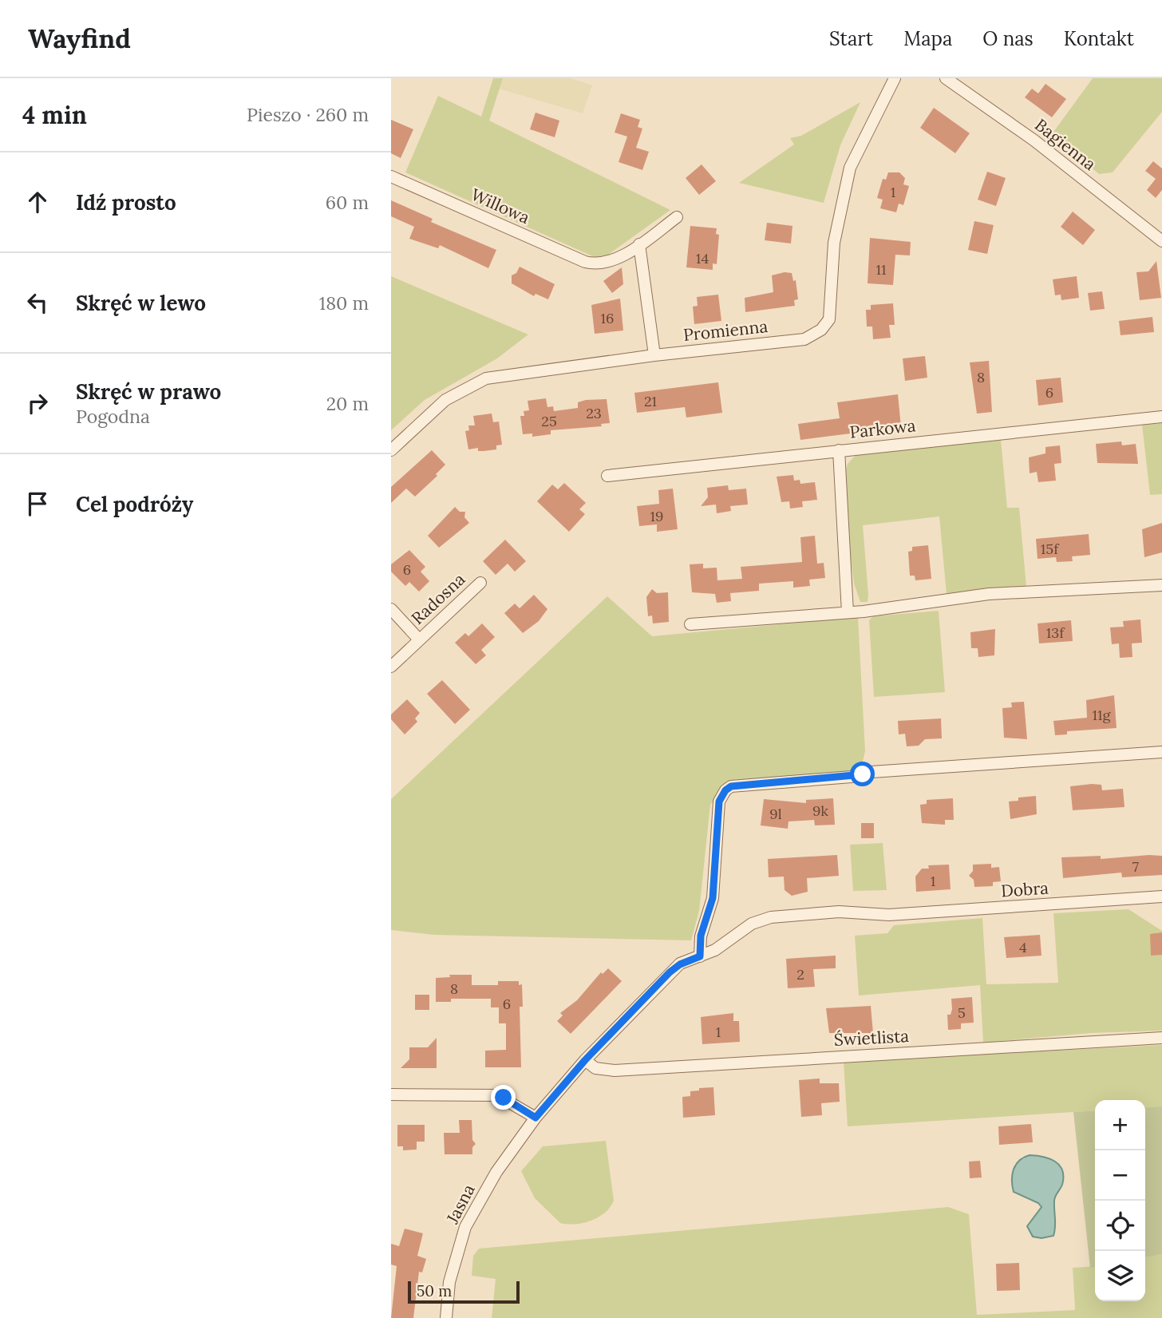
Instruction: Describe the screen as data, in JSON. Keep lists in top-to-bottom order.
{
  "streets": {
    "street": [
      "Bagienna",
      "Willowa",
      "Promienna",
      "Parkowa",
      "Radosna",
      "Dobra",
      "Świetlista",
      "Jasna"
    ]
  },
  "crossings": [
    ["Dobra", "Jasna"],
    ["Świetlista", "Jasna"]
  ],
  "house_numbers": [
    "1",
    "14",
    "11",
    "16",
    "8",
    "6",
    "21",
    "23",
    "25",
    "19",
    "15f",
    "6",
    "13f",
    "11g",
    "9k",
    "9l",
    "7",
    "1",
    "4",
    "2",
    "8",
    "6",
    "5",
    "1"
  ],
  "scale_bar": "50 m",
  "page": {
    "header": "Wayfind",
    "nav": [
      "Start",
      "Mapa",
      "O nas",
      "Kontakt"
    ],
    "heading": ["4 min", "Pieszo · 260 m"],
    "list": [
      ["Idź prosto", "60 m"],
      ["Skręć w lewo", "180 m"],
      ["Skręć w prawo", "Pogodna", "20 m"],
      "Cel podróży"
    ],
    "map_buttons": ["+", "−"],
    "scale": "50 m"
  }
}
